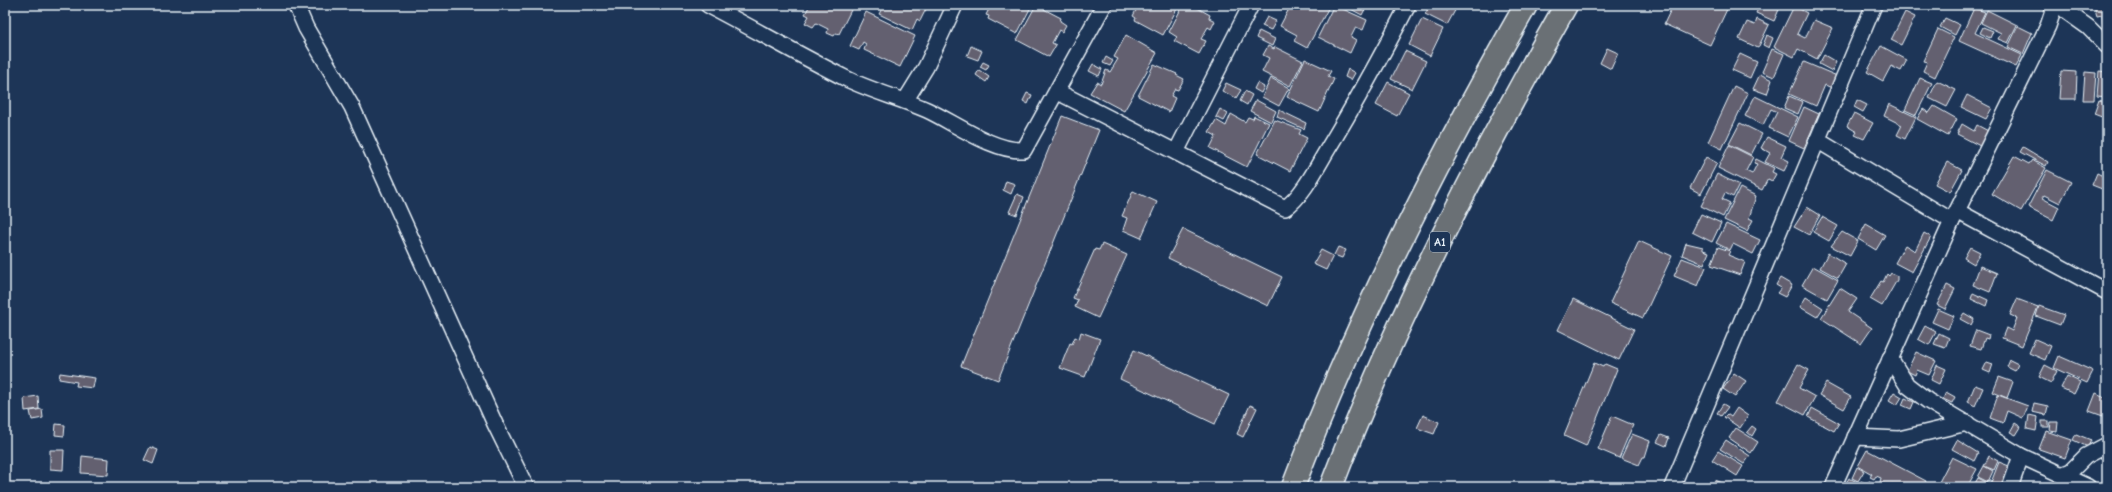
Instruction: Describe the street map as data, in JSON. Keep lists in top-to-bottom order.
{
  "streets": {
    "highway": ["A1"]
  }
}
